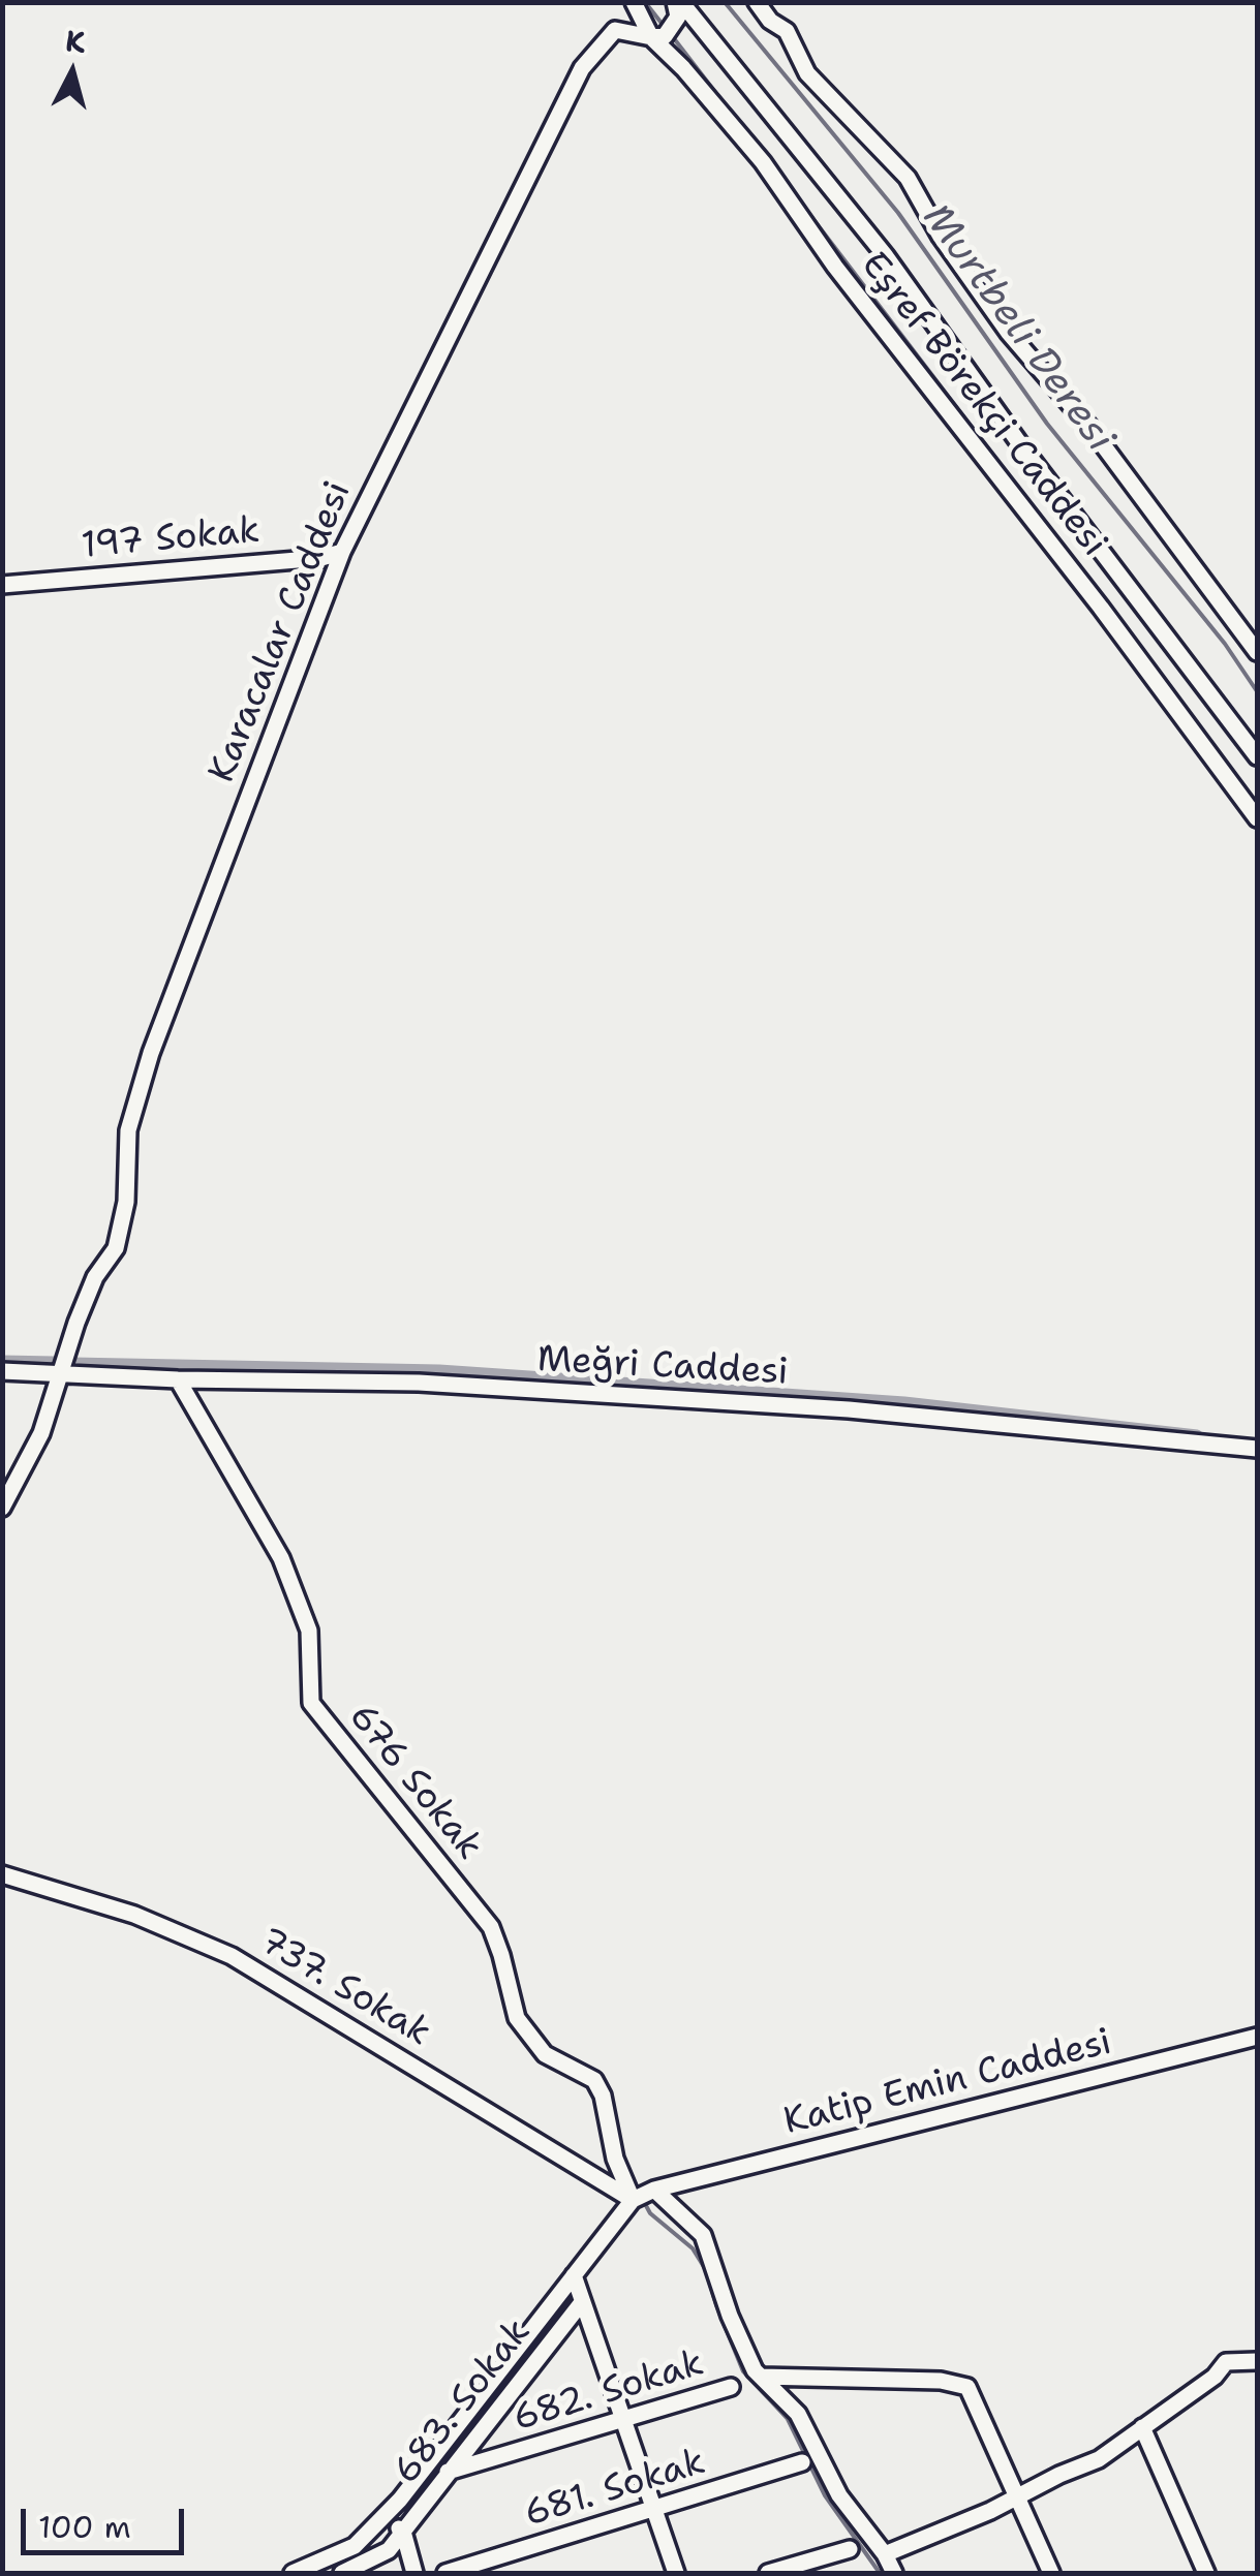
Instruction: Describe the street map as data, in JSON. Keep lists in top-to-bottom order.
{
  "streets": {
    "street": [
      "Eşref Börekçi Caddesi",
      "197 Sokak",
      "Karacalar Caddesi",
      "Meğri Caddesi",
      "676 Sokak",
      "737. Sokak",
      "Katip Emin Caddesi",
      "682. Sokak",
      "683. Sokak",
      "681. Sokak"
    ]
  },
  "crossings": [
    ["Eşref Börekçi Caddesi", "Karacalar Caddesi"],
    ["197 Sokak", "Karacalar Caddesi"],
    ["Karacalar Caddesi", "Meğri Caddesi"],
    ["Meğri Caddesi", "676 Sokak"],
    ["676 Sokak", "737. Sokak"],
    ["676 Sokak", "Katip Emin Caddesi"],
    ["737. Sokak", "Katip Emin Caddesi"],
    ["682. Sokak", "683. Sokak"]
  ],
  "water": ["Murtbeli Deresi"],
  "scale_bar": "100 m",
  "north": "top"
}
